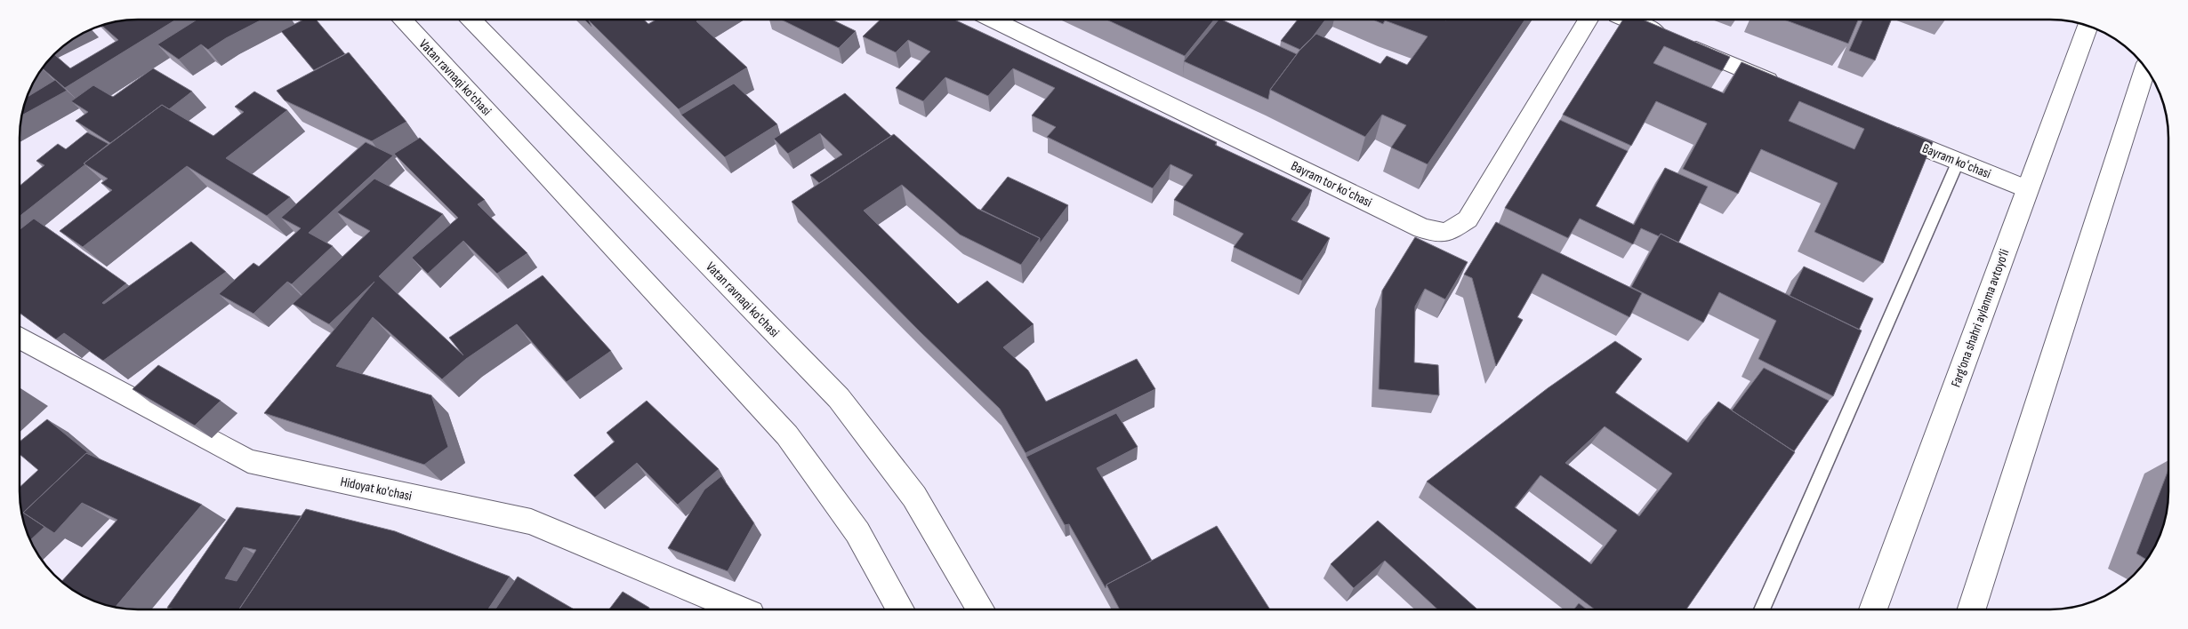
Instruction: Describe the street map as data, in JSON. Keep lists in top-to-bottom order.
{
  "streets": {
    "main road": [
      "Vatan ravnaqi ko'chasi",
      "Bayram koʻchasi",
      "Bayram tor koʻchasi",
      "Farg‘ona shahri aylanma avtoyo‘li",
      "Hidoyat ko'chasi"
    ]
  },
  "crossings": [
    ["Bayram koʻchasi", "Farg‘ona shahri aylanma avtoyo‘li"]
  ]
}
